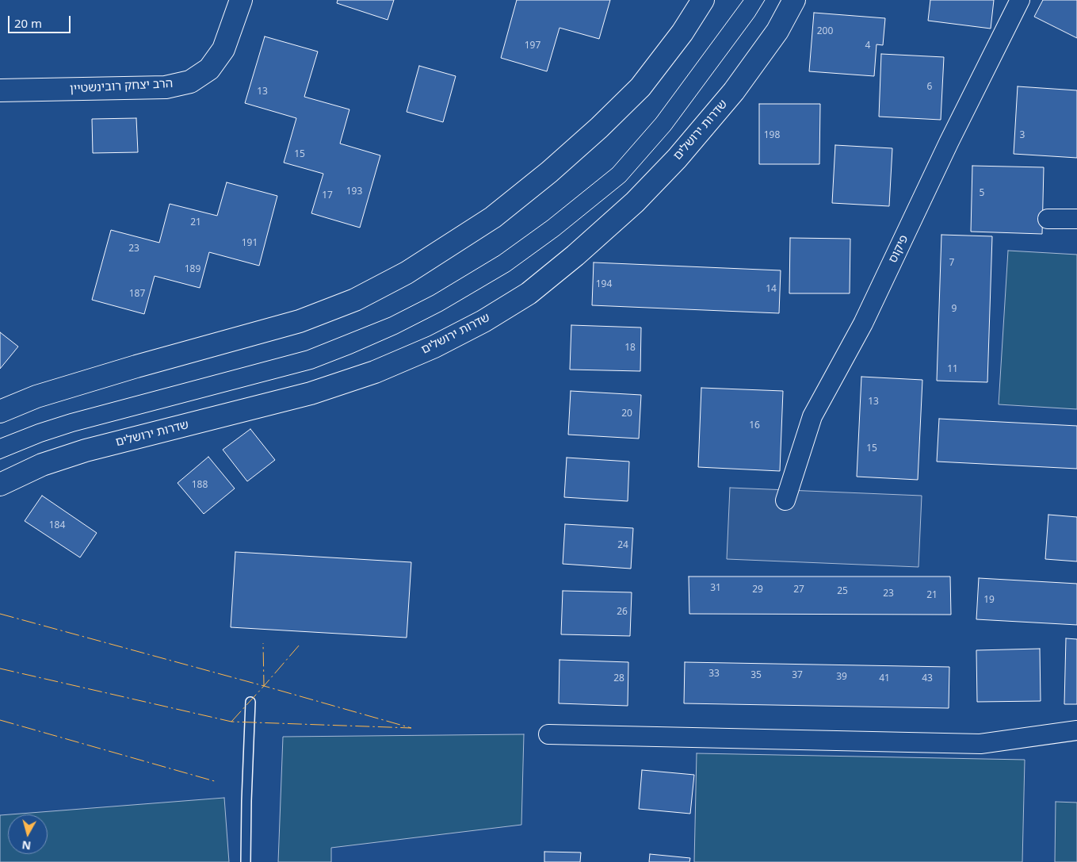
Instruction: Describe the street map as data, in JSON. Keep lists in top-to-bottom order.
{
  "streets": {
    "main road": ["הרב יצחק רובינשטיין", "שדרות ירושלים"],
    "street": ["פיקוס"]
  },
  "house_numbers": [
    "200",
    "197",
    "4",
    "6",
    "13",
    "198",
    "3",
    "15",
    "193",
    "5",
    "17",
    "21",
    "191",
    "23",
    "7",
    "189",
    "194",
    "14",
    "187",
    "9",
    "18",
    "11",
    "13",
    "20",
    "16",
    "15",
    "188",
    "184",
    "24",
    "31",
    "29",
    "27",
    "25",
    "23",
    "21",
    "19",
    "26",
    "33",
    "35",
    "37",
    "39",
    "28",
    "41",
    "43"
  ],
  "scale_bar": "20 m",
  "north": "bottom"
}
